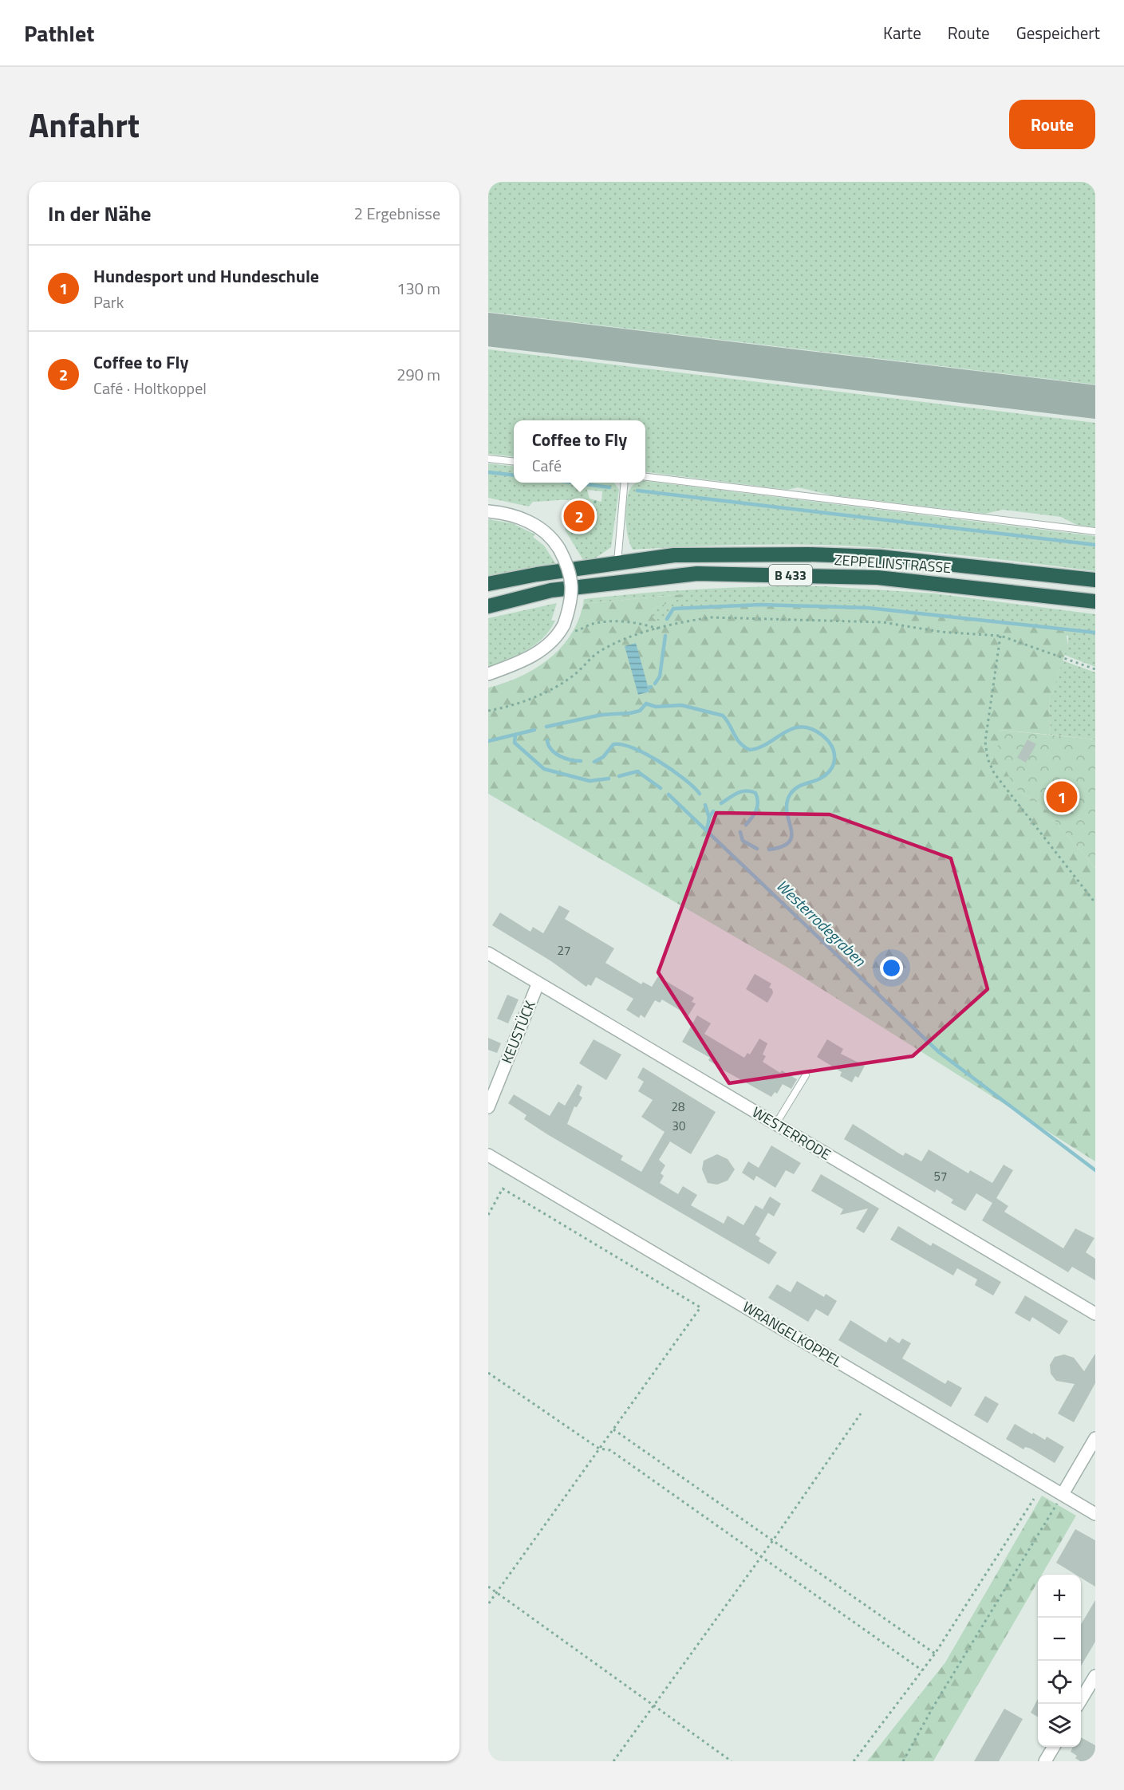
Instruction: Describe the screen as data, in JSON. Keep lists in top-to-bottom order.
{
  "streets": {
    "highway": ["ZEPPELINSTRASSE", "B 433"],
    "street": ["KEUSTÜCK", "WESTERRODE", "WRANGELKOPPEL"]
  },
  "crossings": [
    ["KEUSTÜCK", "WESTERRODE"]
  ],
  "water": ["Westerrodegraben"],
  "house_numbers": [
    "27",
    "28",
    "30",
    "57"
  ],
  "page": {
    "header": "Pathlet",
    "nav": ["Karte", "Route", "Gespeichert"],
    "title": "Anfahrt",
    "buttons": "Route",
    "heading": ["In der Nähe", "2 Ergebnisse"],
    "list": [
      {
        "mark": "1",
        "name": "Hundesport und Hundeschule",
        "note": "Park",
        "value": "130 m"
      },
      {
        "mark": "2",
        "name": "Coffee to Fly",
        "note": "Café · Holtkoppel",
        "value": "290 m"
      }
    ],
    "popup": ["Coffee to Fly", "Café"],
    "pins": ["2", "1"],
    "map_buttons": ["+", "−"]
  }
}
